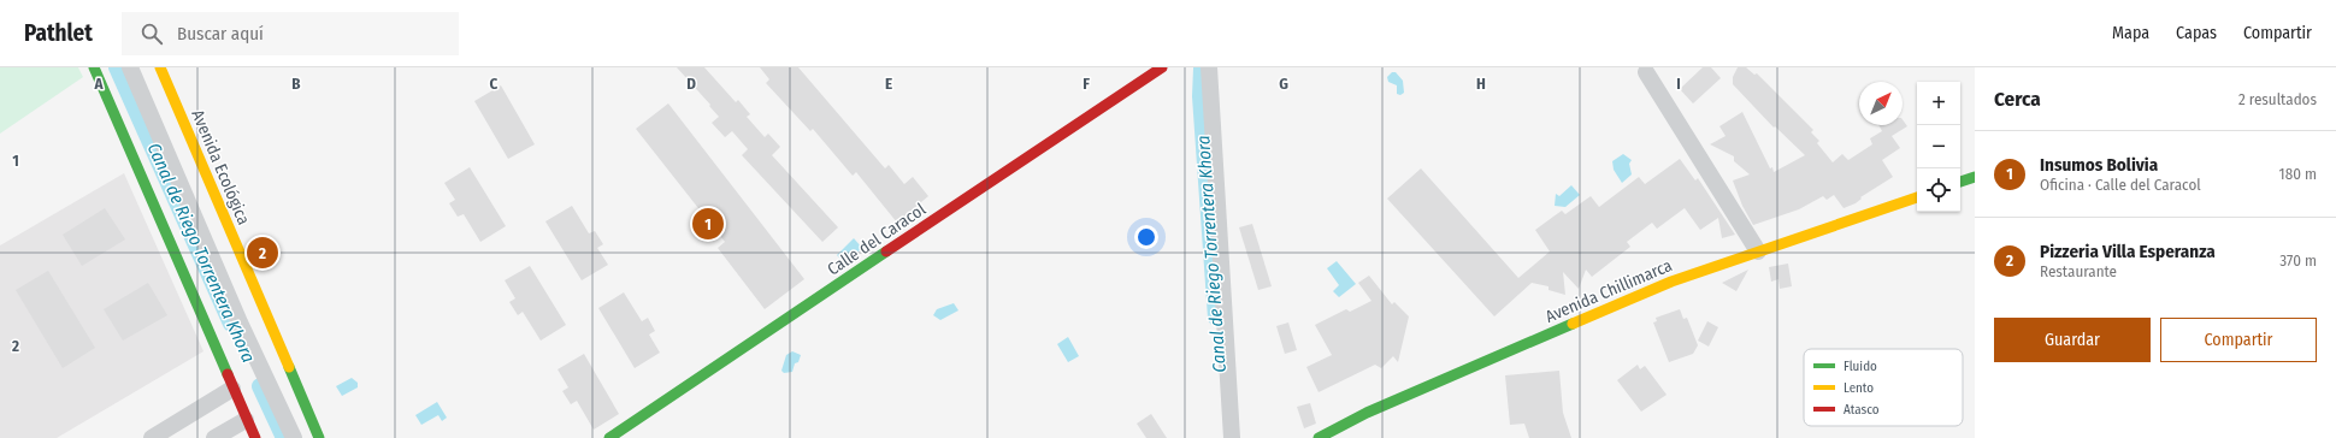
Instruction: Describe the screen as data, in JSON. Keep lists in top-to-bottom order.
{
  "streets": {
    "street": ["Avenida Ecológica", "Calle del Caracol", "Avenida Chillimarca"]
  },
  "water": ["Canal de Riego Torrentera Khora"],
  "legend": ["Fluido", "Lento", "Atasco"],
  "north": "top right",
  "page": {
    "header": "Pathlet",
    "search": "Buscar aquí",
    "nav": ["Mapa", "Capas", "Compartir"],
    "heading": ["Cerca", "2 resultados"],
    "map_buttons": ["+", "−"],
    "list": [
      {
        "mark": "1",
        "name": "Insumos Bolivia",
        "note": "Oficina · Calle del Caracol",
        "value": "180 m"
      },
      {
        "mark": "2",
        "name": "Pizzeria Villa Esperanza",
        "note": "Restaurante",
        "value": "370 m"
      }
    ],
    "pins": ["1", "2"],
    "buttons": ["Guardar", "Compartir"]
  },
  "grid": {
    "columns": [
      "A",
      "B",
      "C",
      "D",
      "E",
      "F",
      "G",
      "H",
      "I"
    ],
    "rows": ["1", "2"]
  }
}
